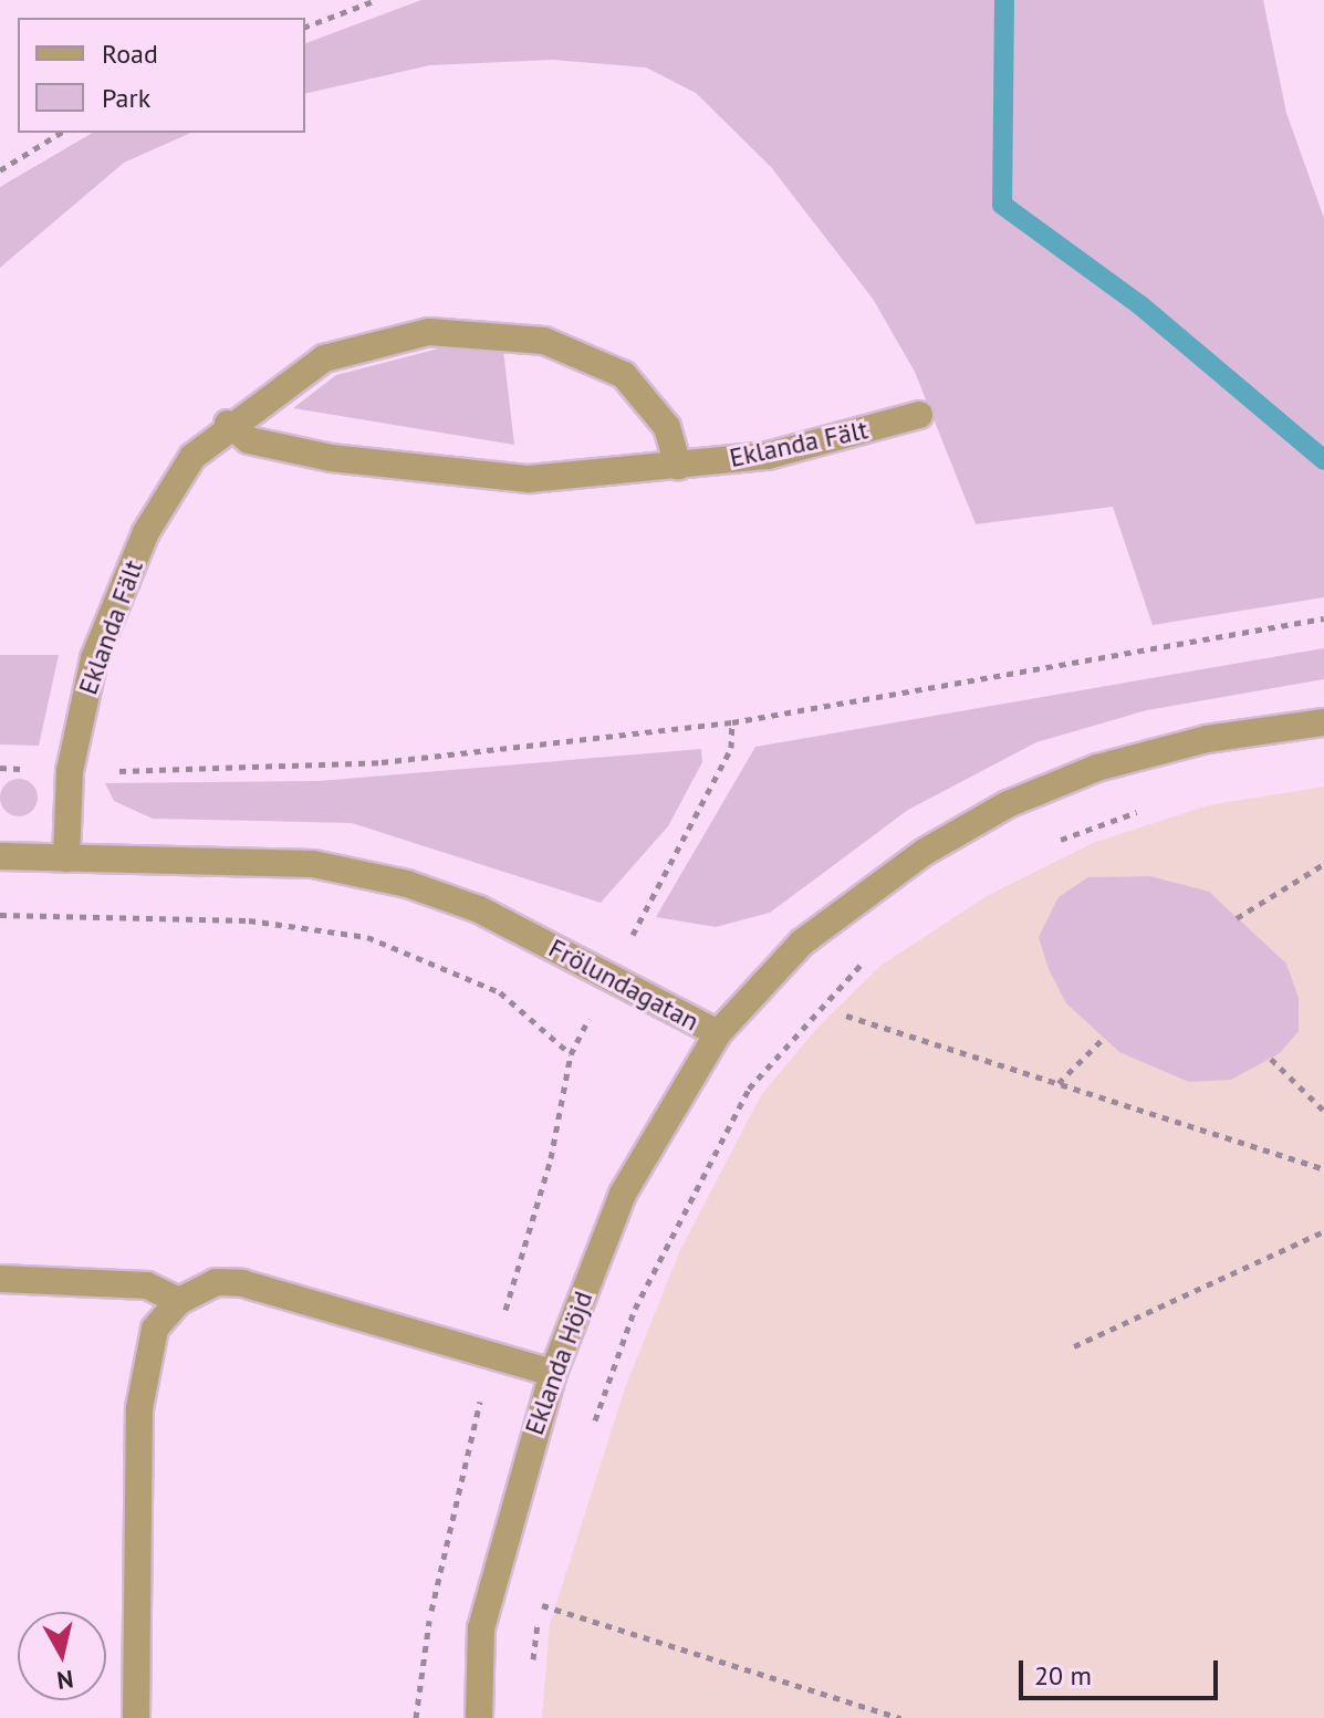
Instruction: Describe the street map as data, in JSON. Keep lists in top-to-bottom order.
{
  "streets": {
    "street": ["Eklanda Fält", "Frölundagatan", "Eklanda Höjd"]
  },
  "crossings": [
    ["Eklanda Fält", "Frölundagatan"],
    ["Frölundagatan", "Eklanda Höjd"]
  ],
  "legend": ["Road", "Park"],
  "scale_bar": "20 m",
  "north": "bottom"
}
